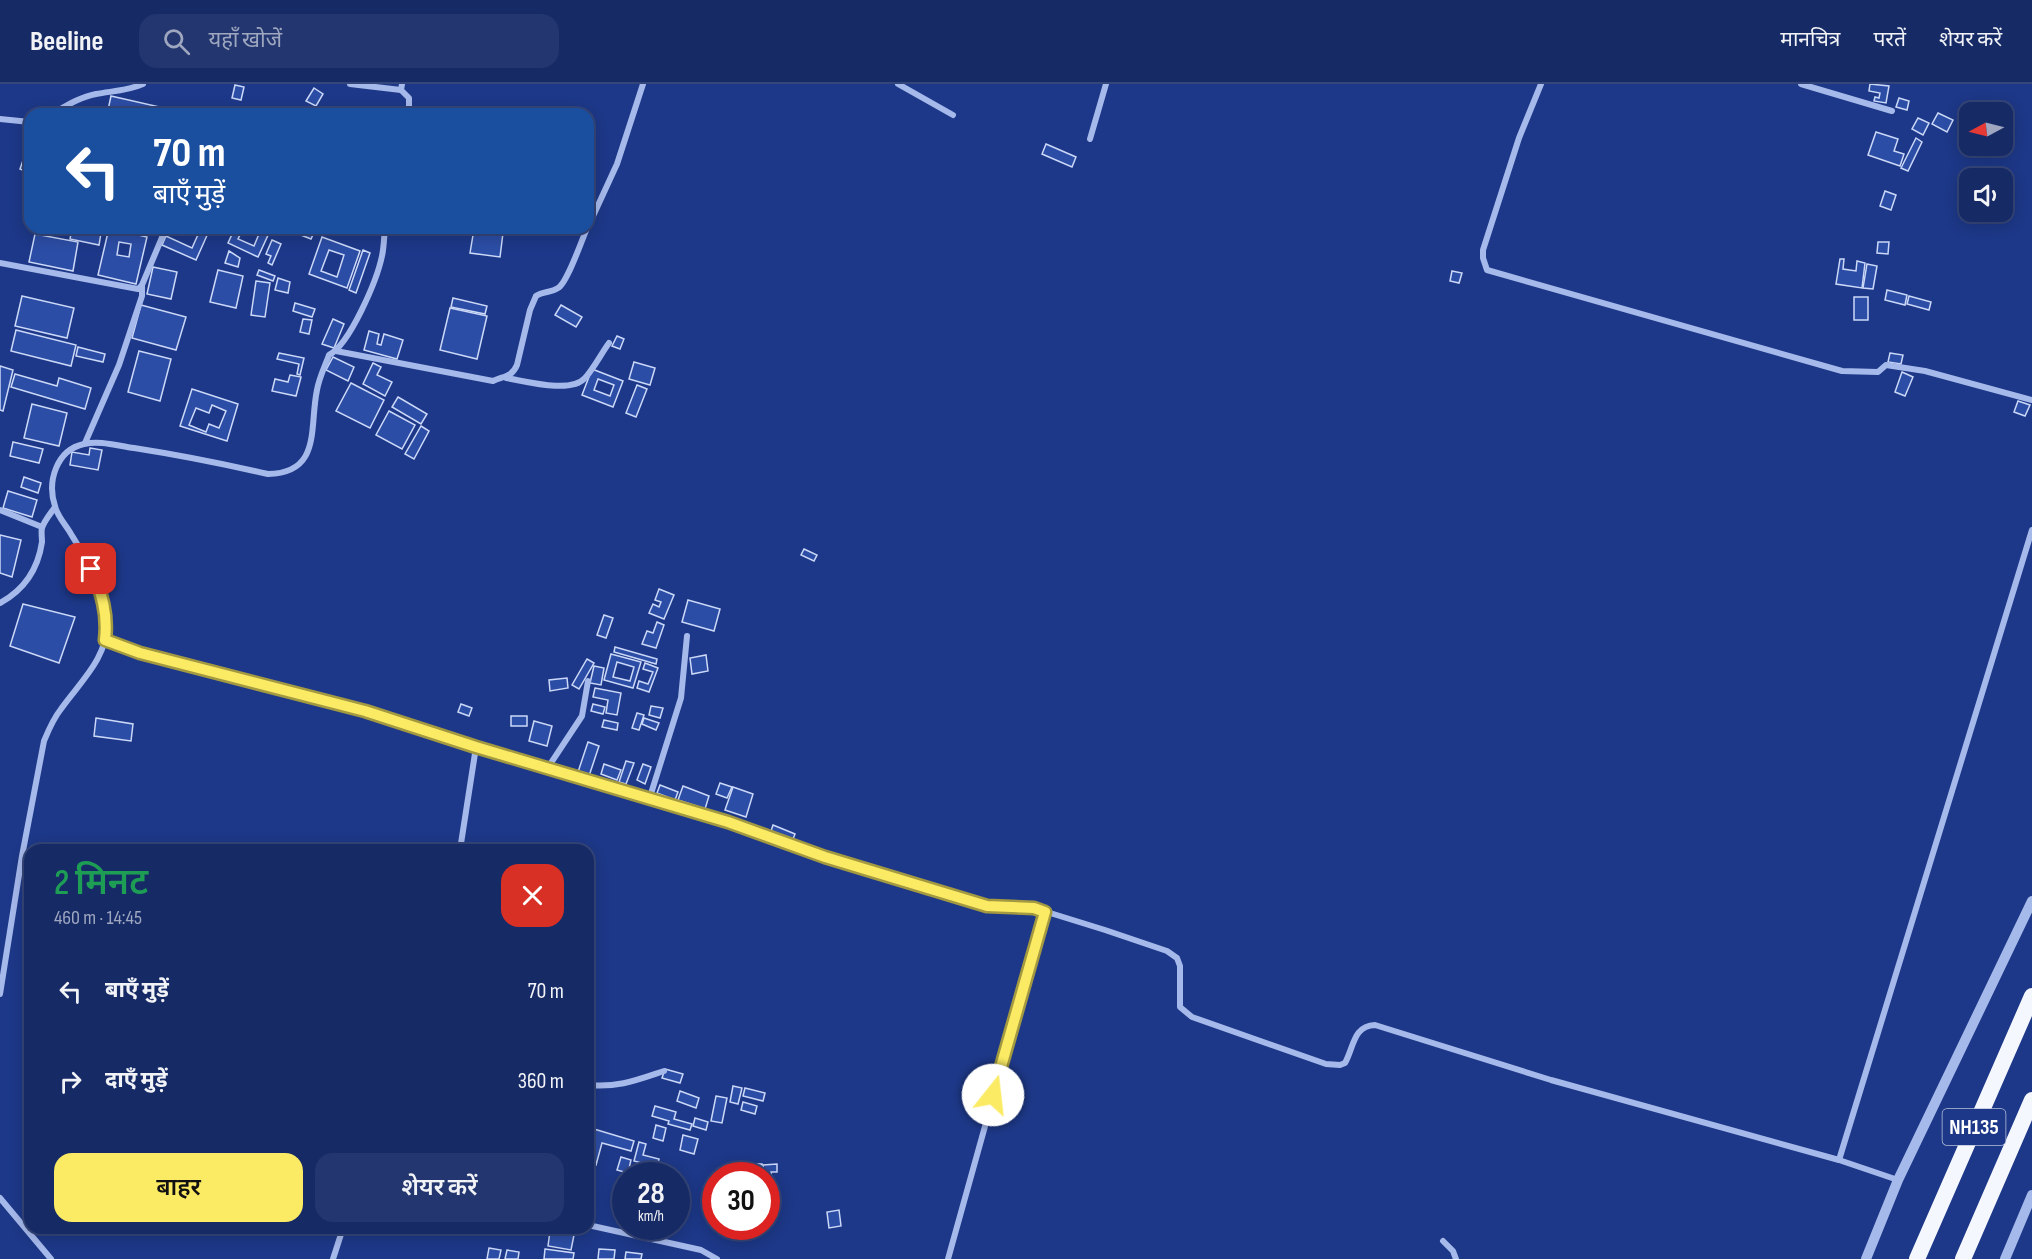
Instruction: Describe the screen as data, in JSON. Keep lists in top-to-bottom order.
{
  "streets": {
    "highway": ["NH135"]
  },
  "north": "left",
  "page": {
    "header": "Beeline",
    "search": "यहाँ खोजें",
    "nav": ["मानचित्र", "परतें", "शेयर करें"],
    "turn": ["70 m", "बाएँ मुड़ें"],
    "heading": ["2 मिनट", "460 m · 14:45"],
    "list": [
      {
        "name": "बाएँ मुड़ें",
        "value": "70 m"
      },
      {
        "name": "दाएँ मुड़ें",
        "value": "360 m"
      }
    ],
    "buttons": ["बाहर", "शेयर करें"],
    "speed": "28 km/h",
    "limit": "30"
  }
}
